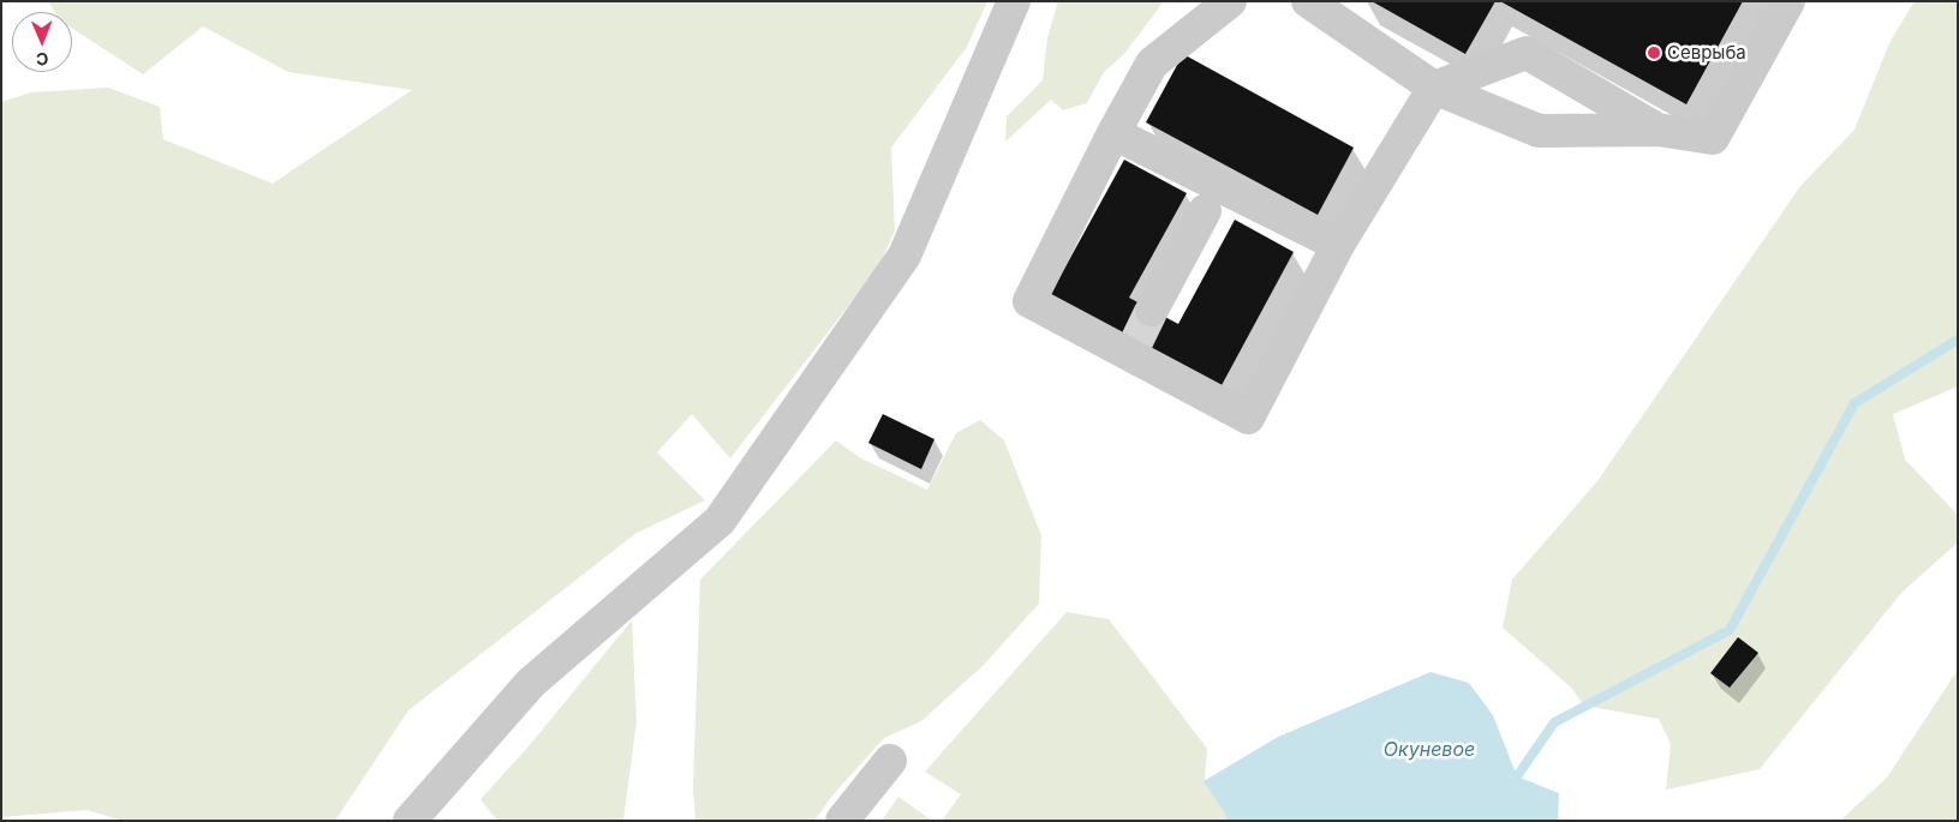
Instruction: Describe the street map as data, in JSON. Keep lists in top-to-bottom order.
{
  "water": ["Окуневое"],
  "places": ["Севрыба"],
  "north": "bottom"
}
